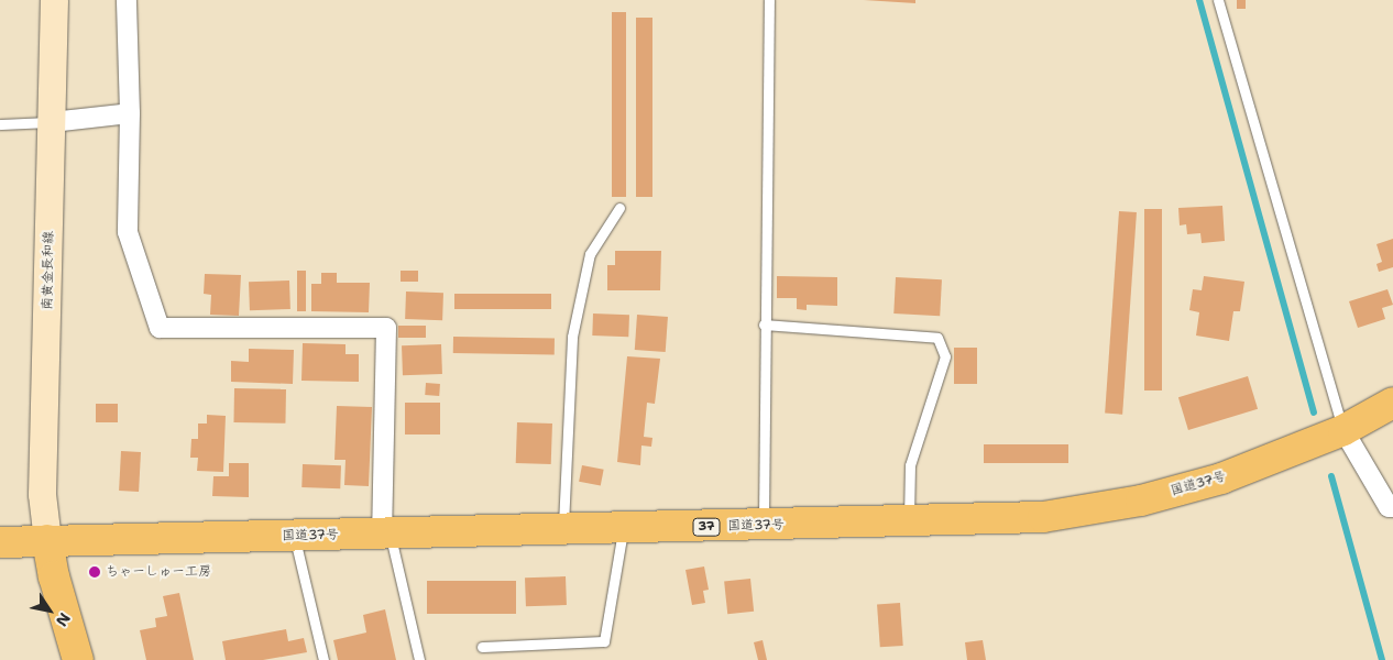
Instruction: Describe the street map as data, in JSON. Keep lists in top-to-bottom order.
{
  "streets": {
    "highway": ["国道37号", "37"],
    "main road": ["南黄金長和線"]
  },
  "crossings": [
    ["南黄金長和線", "国道37号"]
  ],
  "places": ["ちゃーしゅー工房"],
  "north": "bottom right"
}
